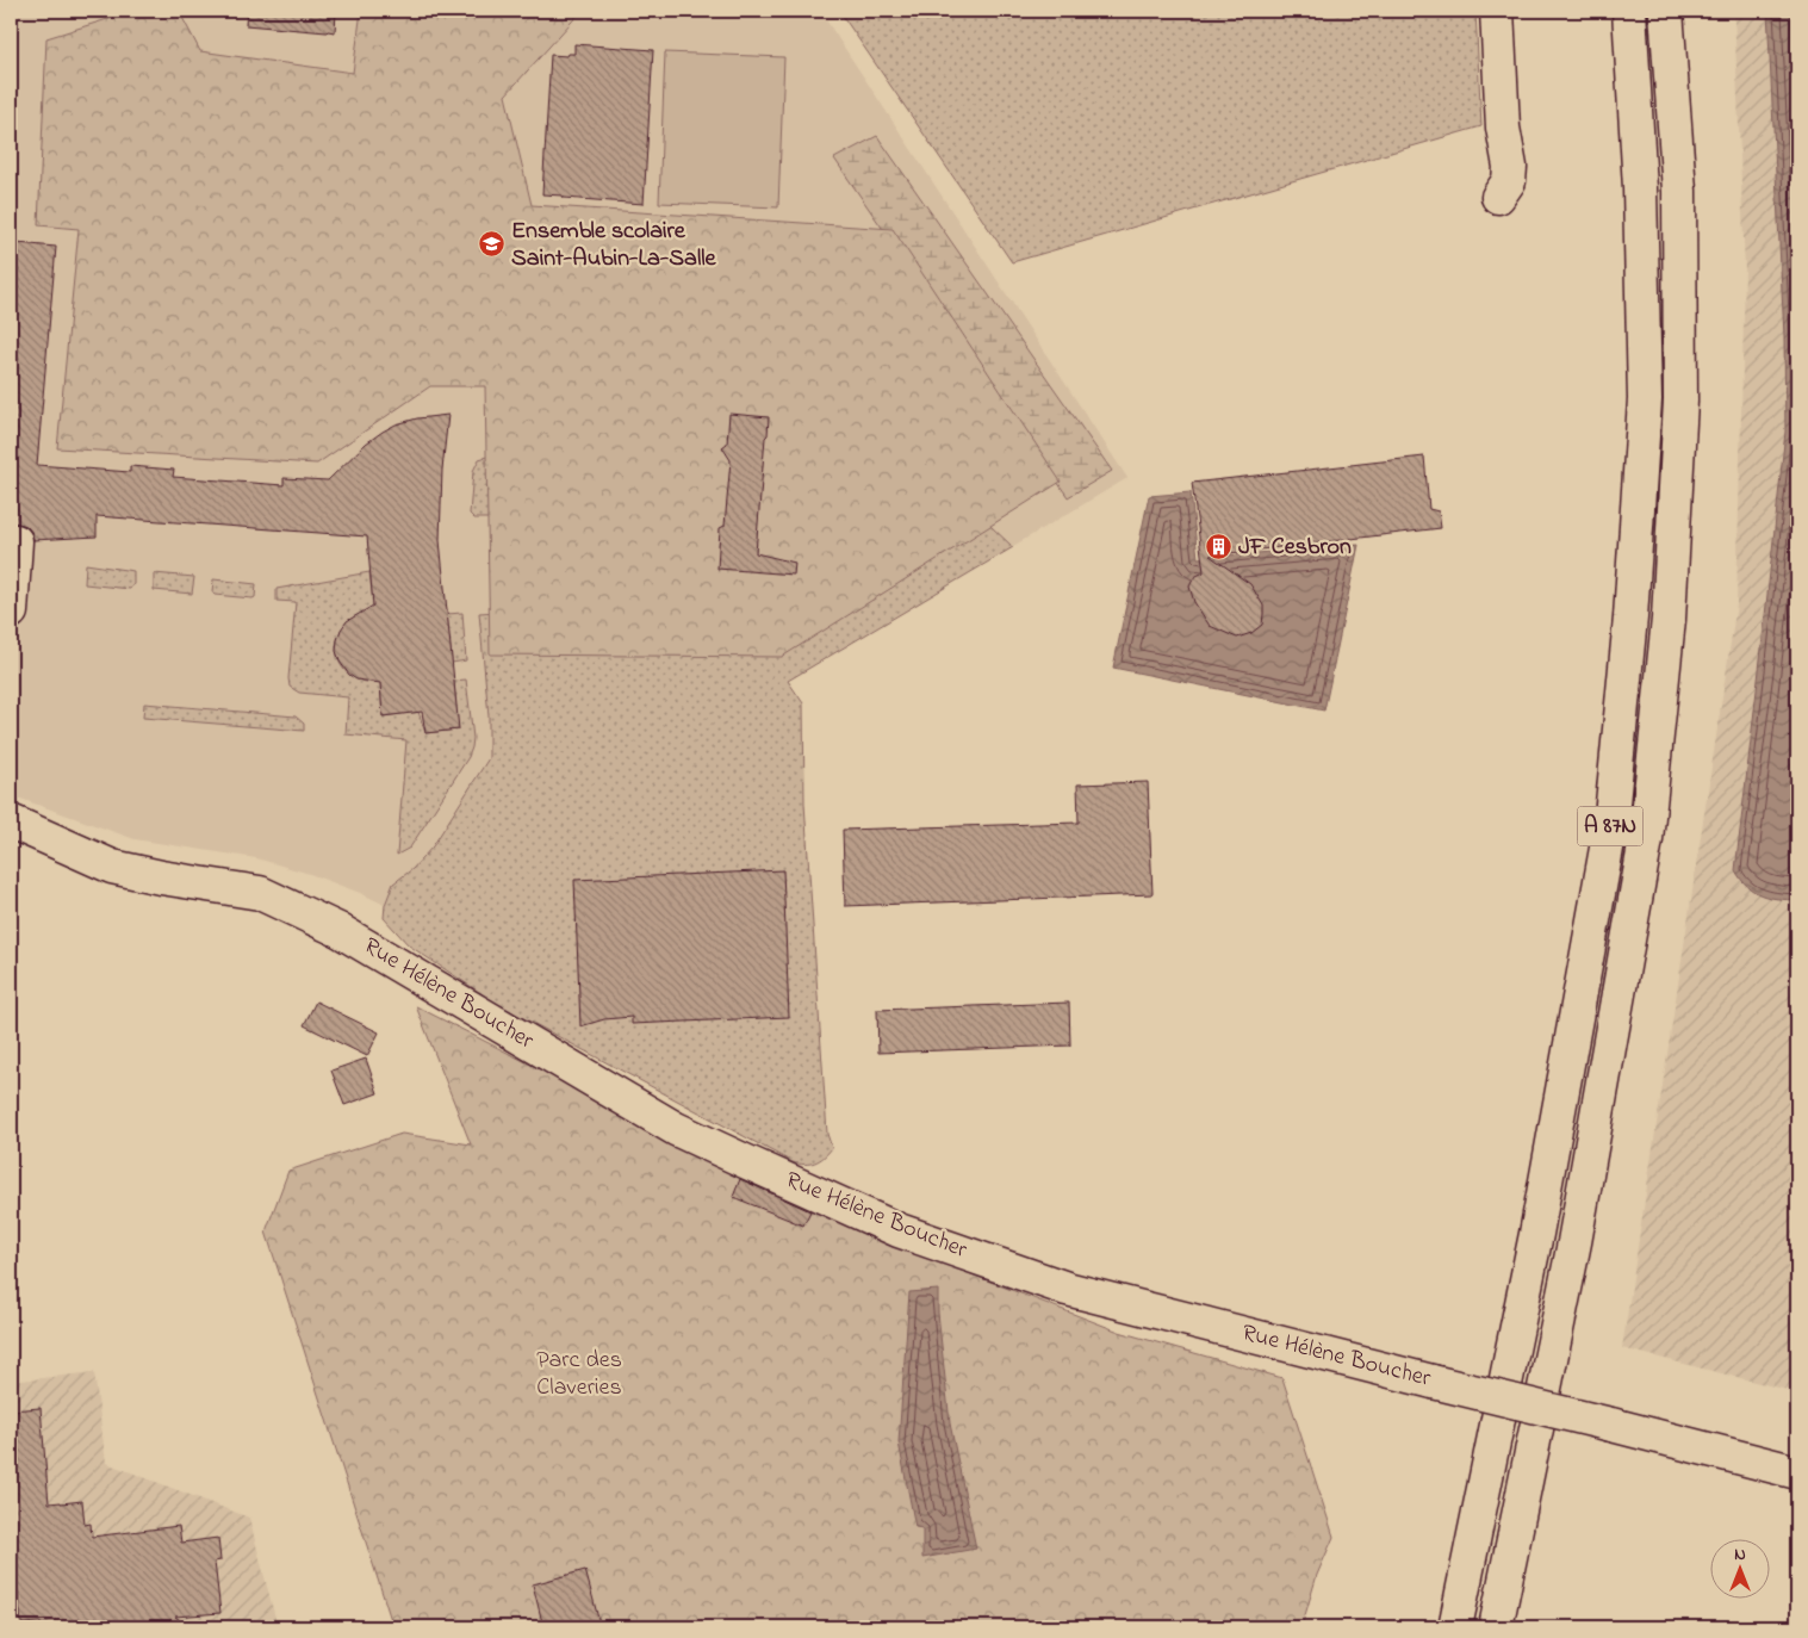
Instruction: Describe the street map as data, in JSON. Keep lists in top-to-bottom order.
{
  "streets": {
    "main road": ["A 87N", "Rue Hélène Boucher"]
  },
  "parks": ["Parc des Claveries"],
  "places": {
    "school or university": ["Ensemble scolaire Saint-Aubin-La-Salle"],
    "building": ["JF Cesbron"]
  },
  "north": "top"
}
